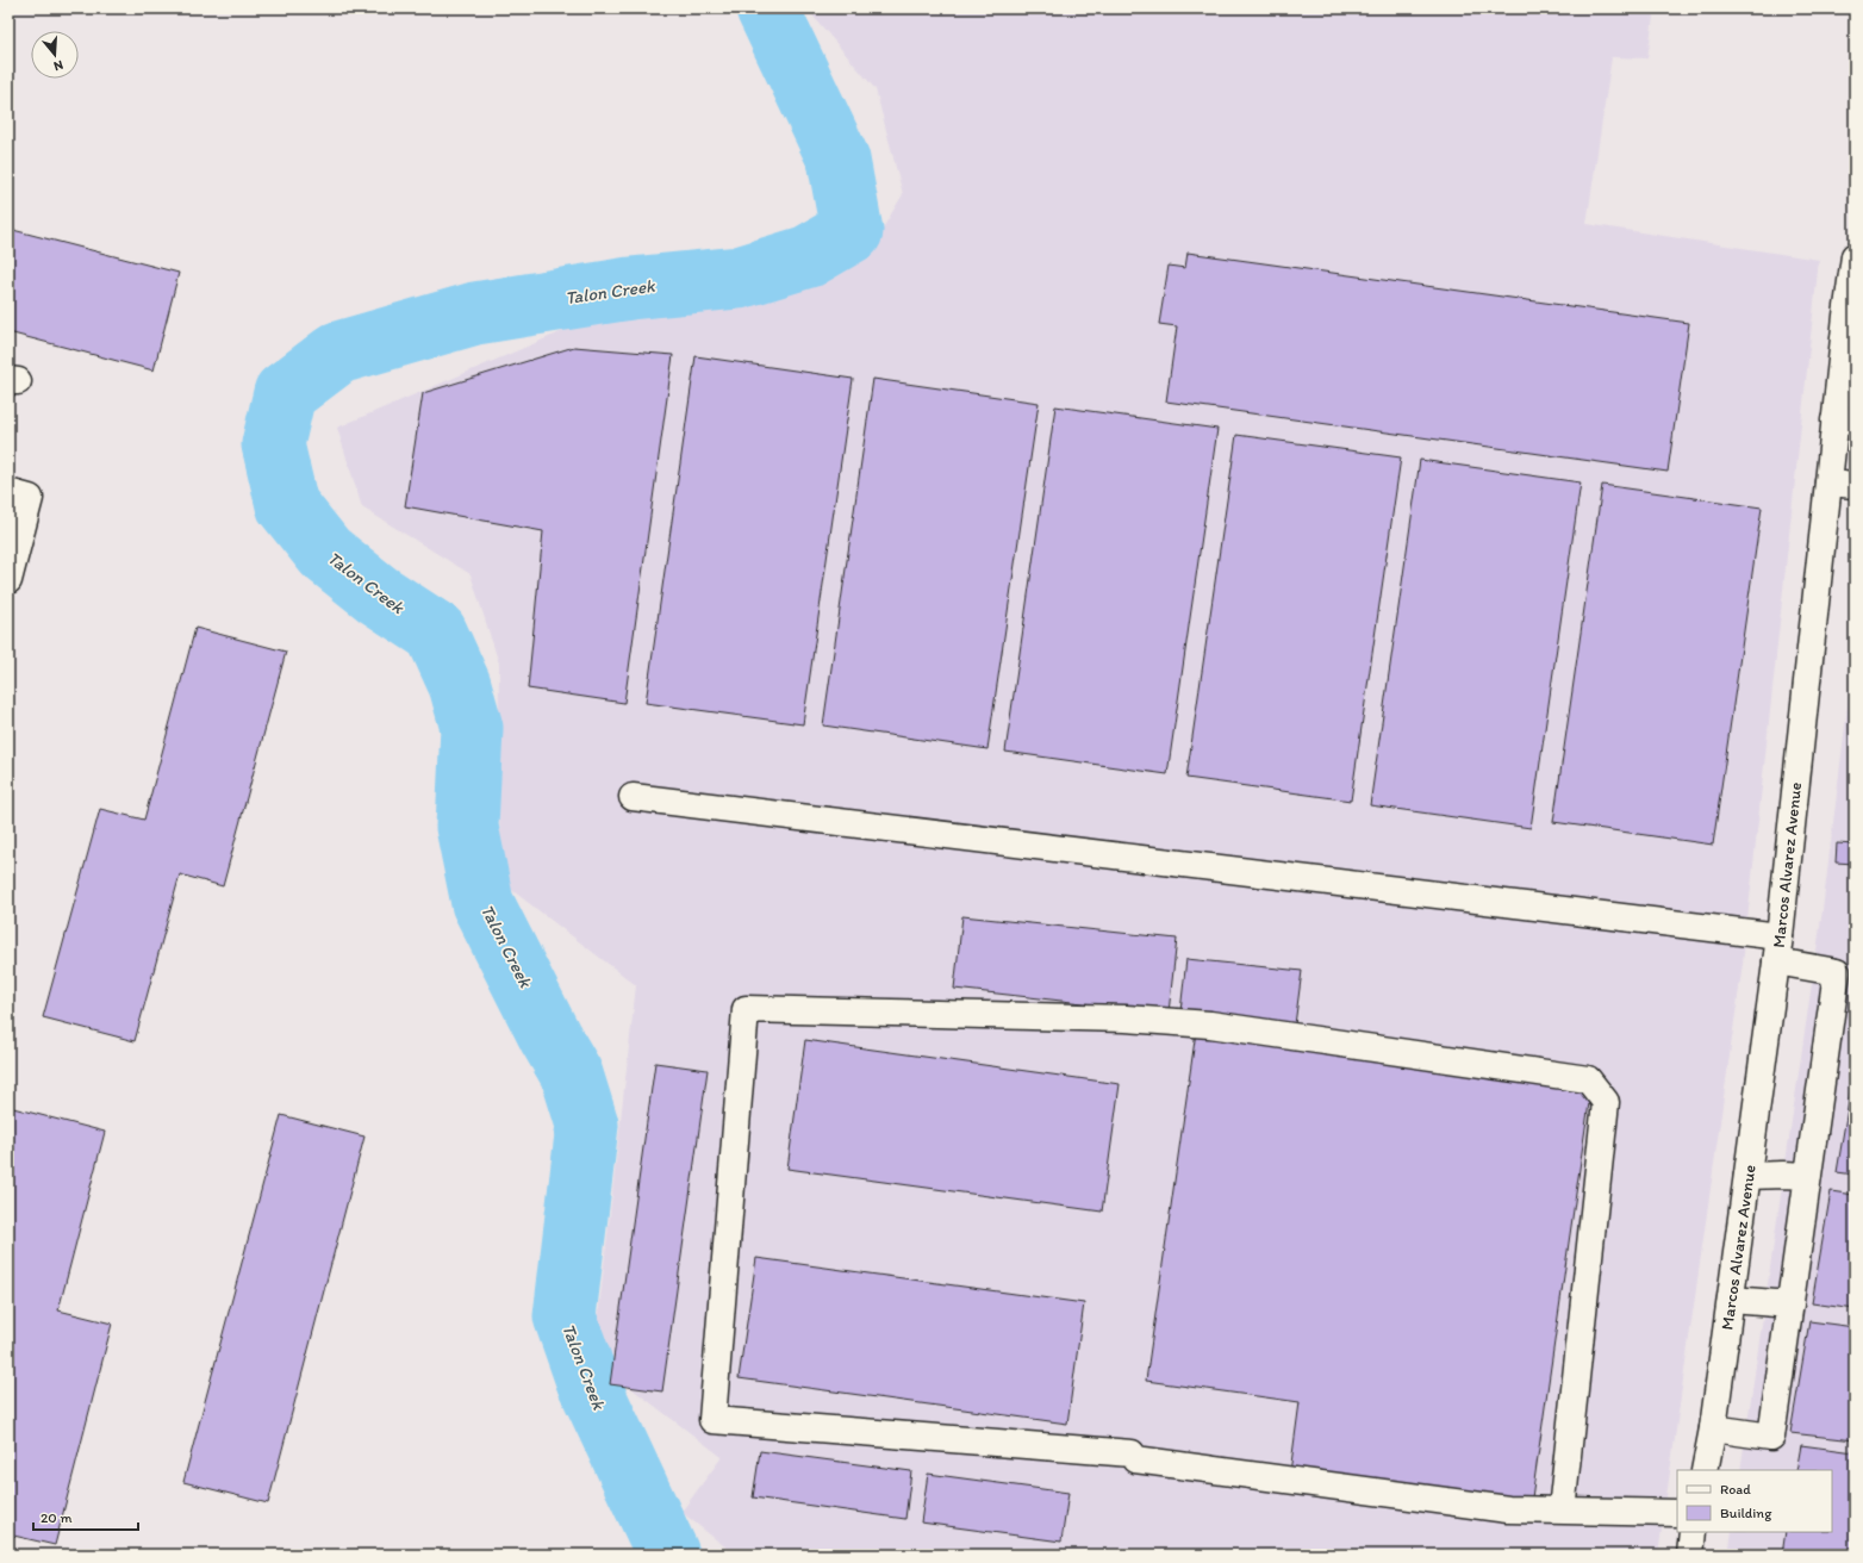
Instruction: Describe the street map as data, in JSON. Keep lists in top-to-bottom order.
{
  "streets": {
    "main road": ["Marcos Alvarez Avenue"]
  },
  "water": ["Talon Creek"],
  "legend": ["Road", "Building"],
  "scale_bar": "20 m",
  "north": "bottom"
}
